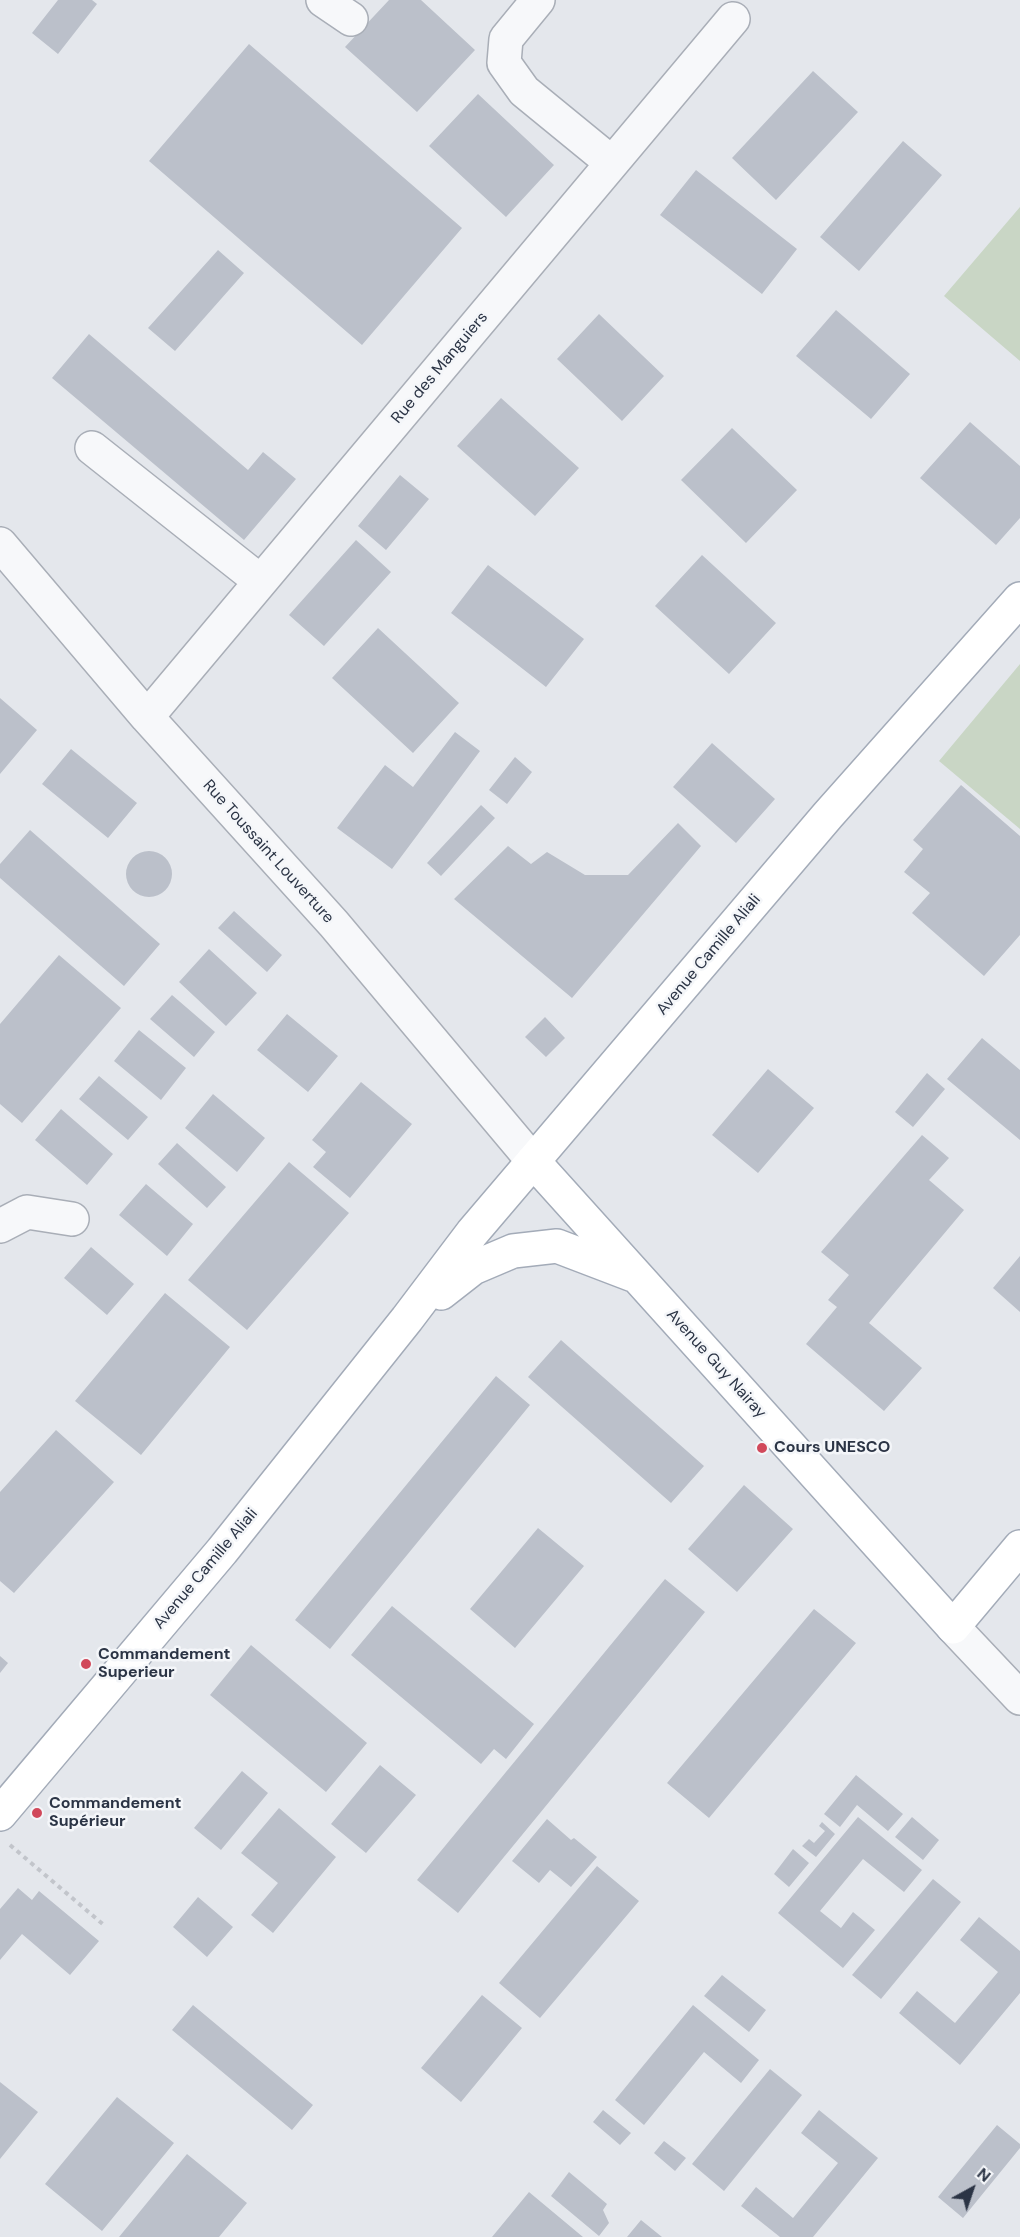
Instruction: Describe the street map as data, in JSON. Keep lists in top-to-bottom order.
{
  "streets": {
    "main road": ["Avenue Camille Aliali", "Avenue Guy Nairay"],
    "street": ["Rue des Manguiers", "Rue Toussaint Louverture"]
  },
  "crossings": [
    ["Rue des Manguiers", "Rue Toussaint Louverture"],
    ["Rue Toussaint Louverture", "Avenue Camille Aliali"],
    ["Rue Toussaint Louverture", "Avenue Guy Nairay"],
    ["Avenue Camille Aliali", "Avenue Guy Nairay"]
  ],
  "places": ["Cours UNESCO", "Commandement Superieur", "Commandement Supérieur"],
  "north": "top right"
}
